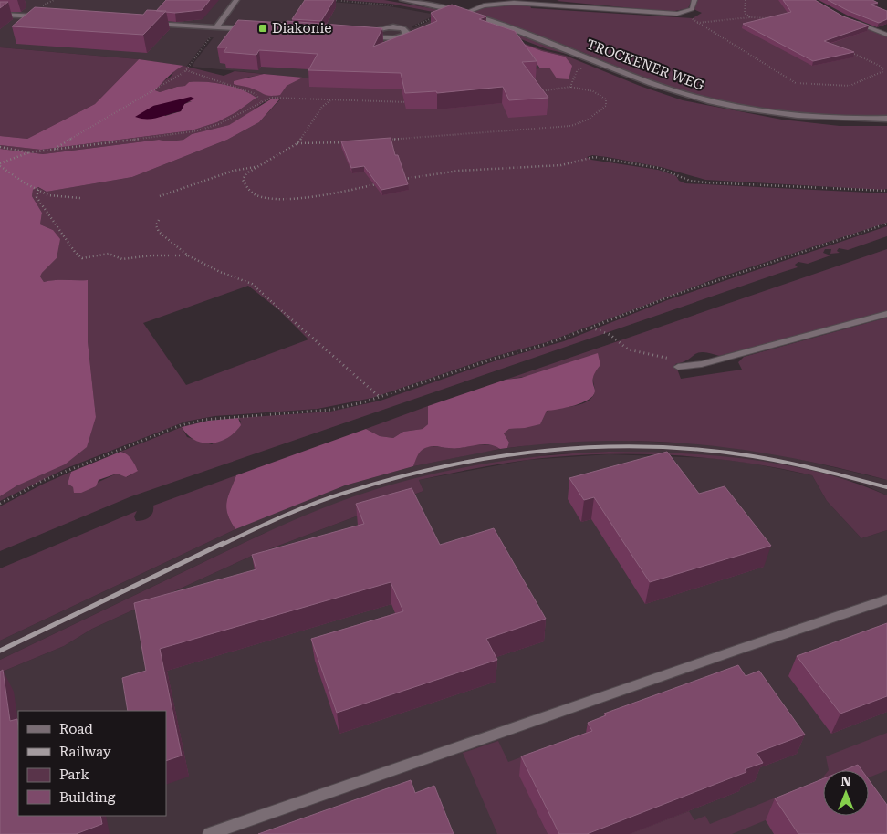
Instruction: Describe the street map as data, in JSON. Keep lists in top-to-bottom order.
{
  "streets": {
    "street": ["TROCKENER WEG"]
  },
  "places": {
    "transit": ["Diakonie"]
  },
  "legend": [
    "Road",
    "Railway",
    "Park",
    "Building"
  ],
  "north": "top"
}
